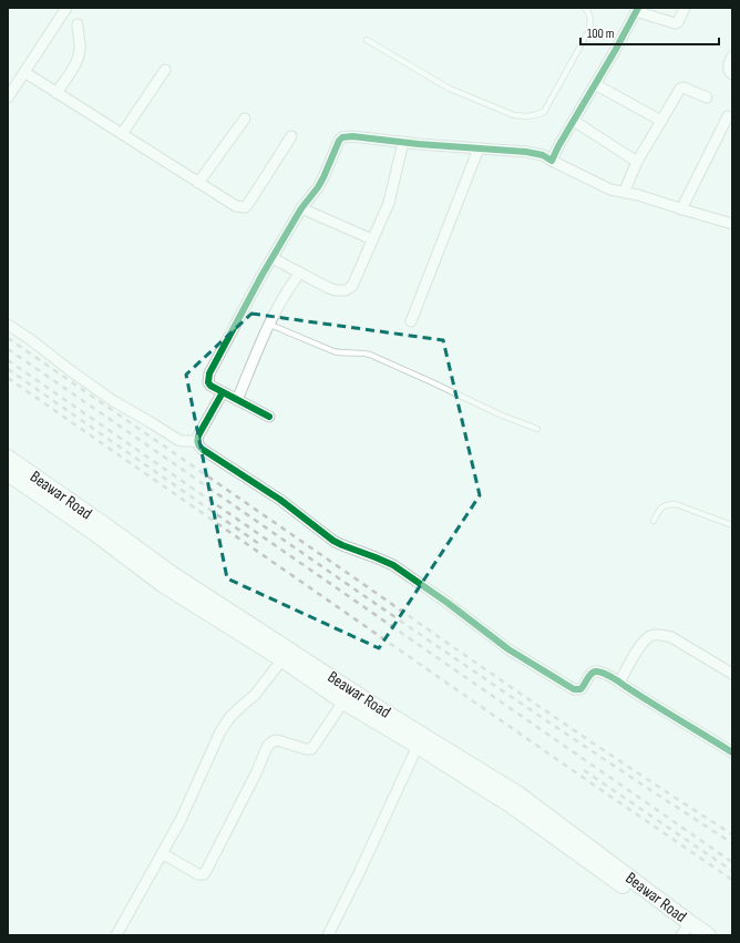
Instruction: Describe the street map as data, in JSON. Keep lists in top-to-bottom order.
{
  "streets": {
    "main road": ["Beawar Road"]
  },
  "scale_bar": "100 m"
}
